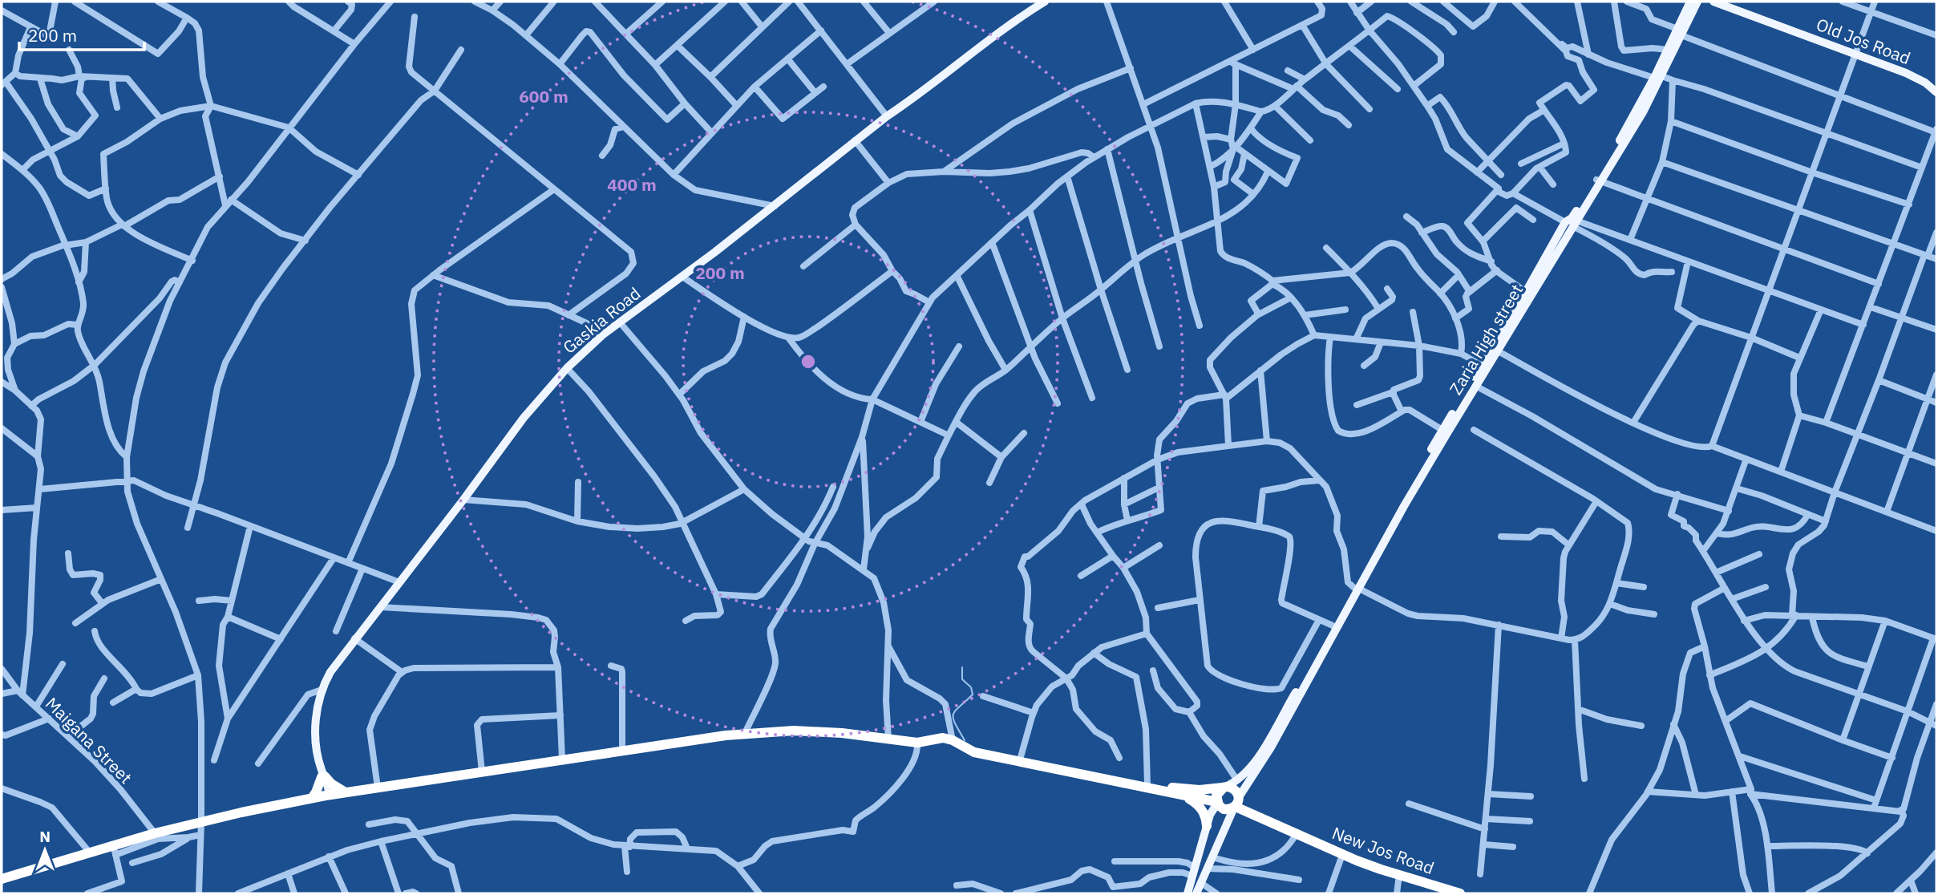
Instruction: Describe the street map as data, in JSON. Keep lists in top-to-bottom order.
{
  "streets": {
    "highway": ["New Jos Road"],
    "main road": ["Old Jos Road", "Gaskia Road", "Zaria High street"],
    "street": ["Maigana Street"]
  },
  "scale_bar": "200 m",
  "north": "top",
  "rings": ["600 m", "400 m", "200 m"]
}
